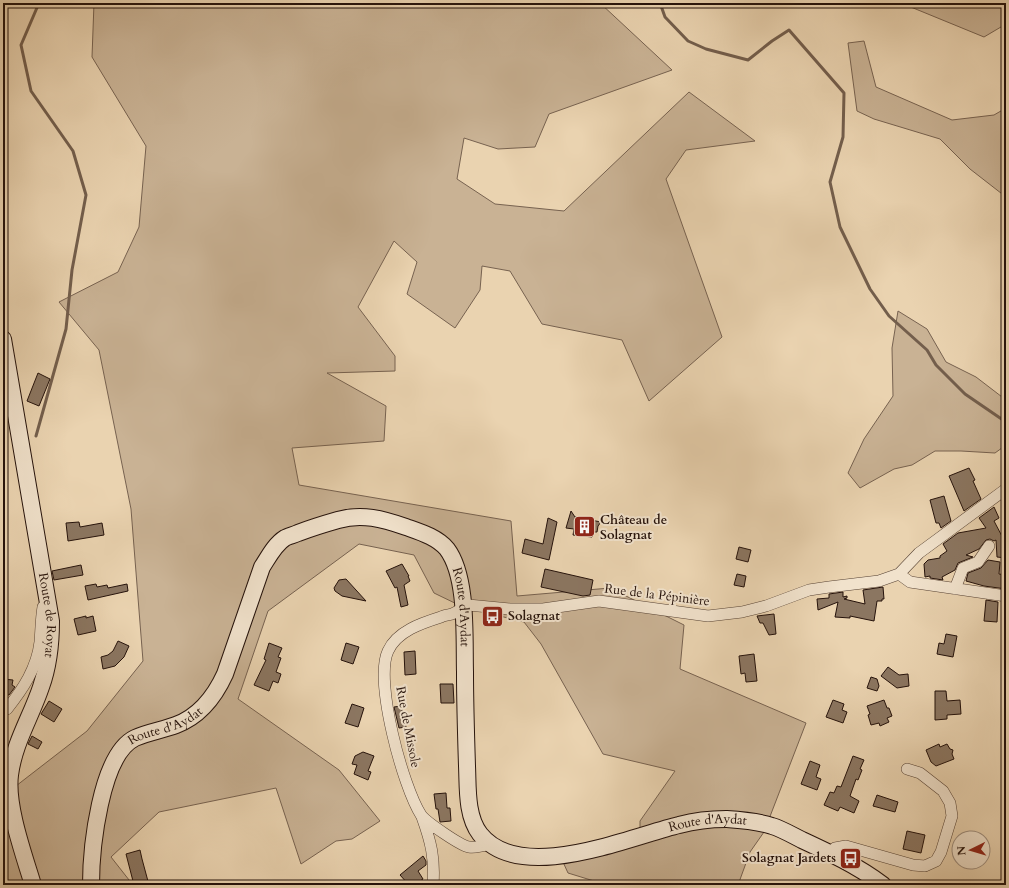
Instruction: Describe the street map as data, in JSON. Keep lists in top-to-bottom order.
{
  "streets": {
    "main road": ["Route d'Aydat", "Route de Royat"],
    "street": ["Rue de la Pépinière", "Rue de Missole"]
  },
  "crossings": [
    ["Rue de la Pépinière", "Route d'Aydat"],
    ["Rue de la Pépinière", "Rue de Missole"],
    ["Route d'Aydat", "Rue de Missole"]
  ],
  "places": {
    "building": ["Château de Solagnat"],
    "bus stop": ["Solagnat", "Solagnat Jardets"]
  },
  "north": "left"
}
